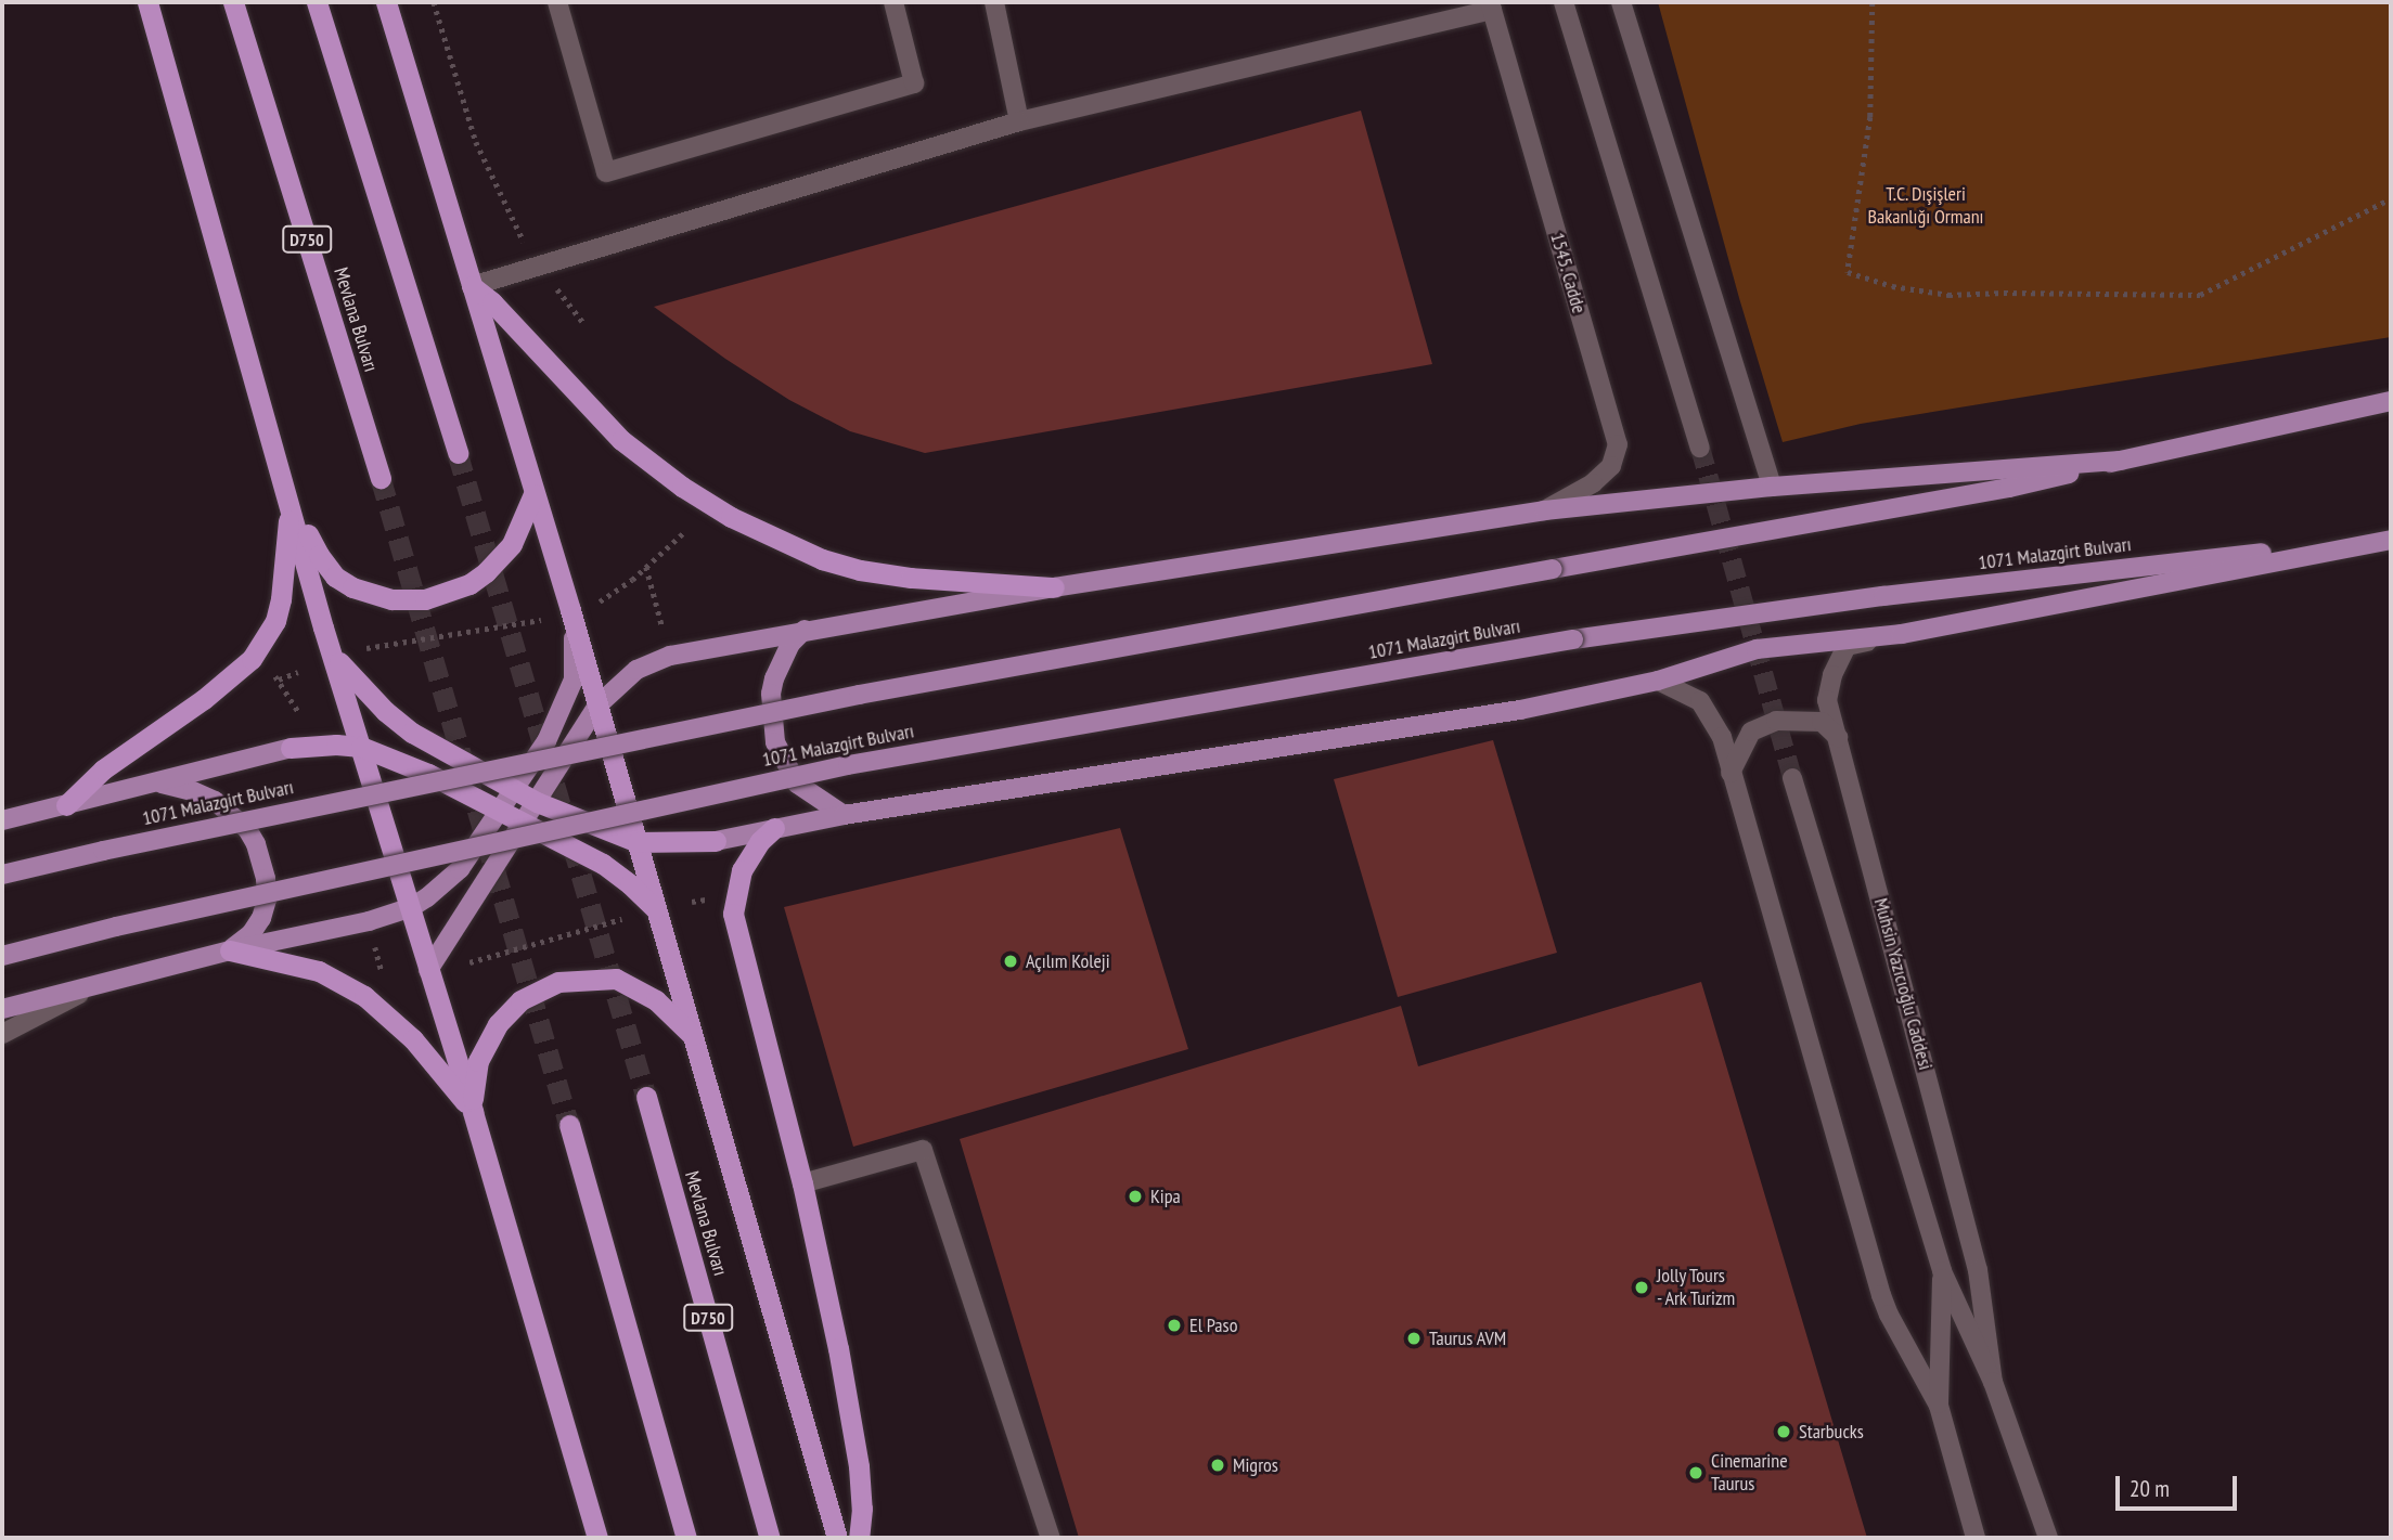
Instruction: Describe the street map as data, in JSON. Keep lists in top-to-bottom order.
{
  "streets": {
    "highway": ["D750", "Mevlana Bulvarı"],
    "main road": ["1071 Malazgirt Bulvarı"],
    "street": ["1545. Cadde", "Muhsin Yazıcıoğlu Caddesi"]
  },
  "crossings": [
    ["1545. Cadde", "1071 Malazgirt Bulvarı"],
    ["1071 Malazgirt Bulvarı", "Muhsin Yazıcıoğlu Caddesi"]
  ],
  "parks": ["T.C. Dışişleri Bakanlığı Ormanı"],
  "places": [
    "Açılım Koleji",
    "Kipa",
    "Jolly Tours - Ark Turizm",
    "El Paso",
    "Taurus AVM",
    "Starbucks",
    "Migros",
    "Cinemarine Taurus"
  ],
  "scale_bar": "20 m"
}
